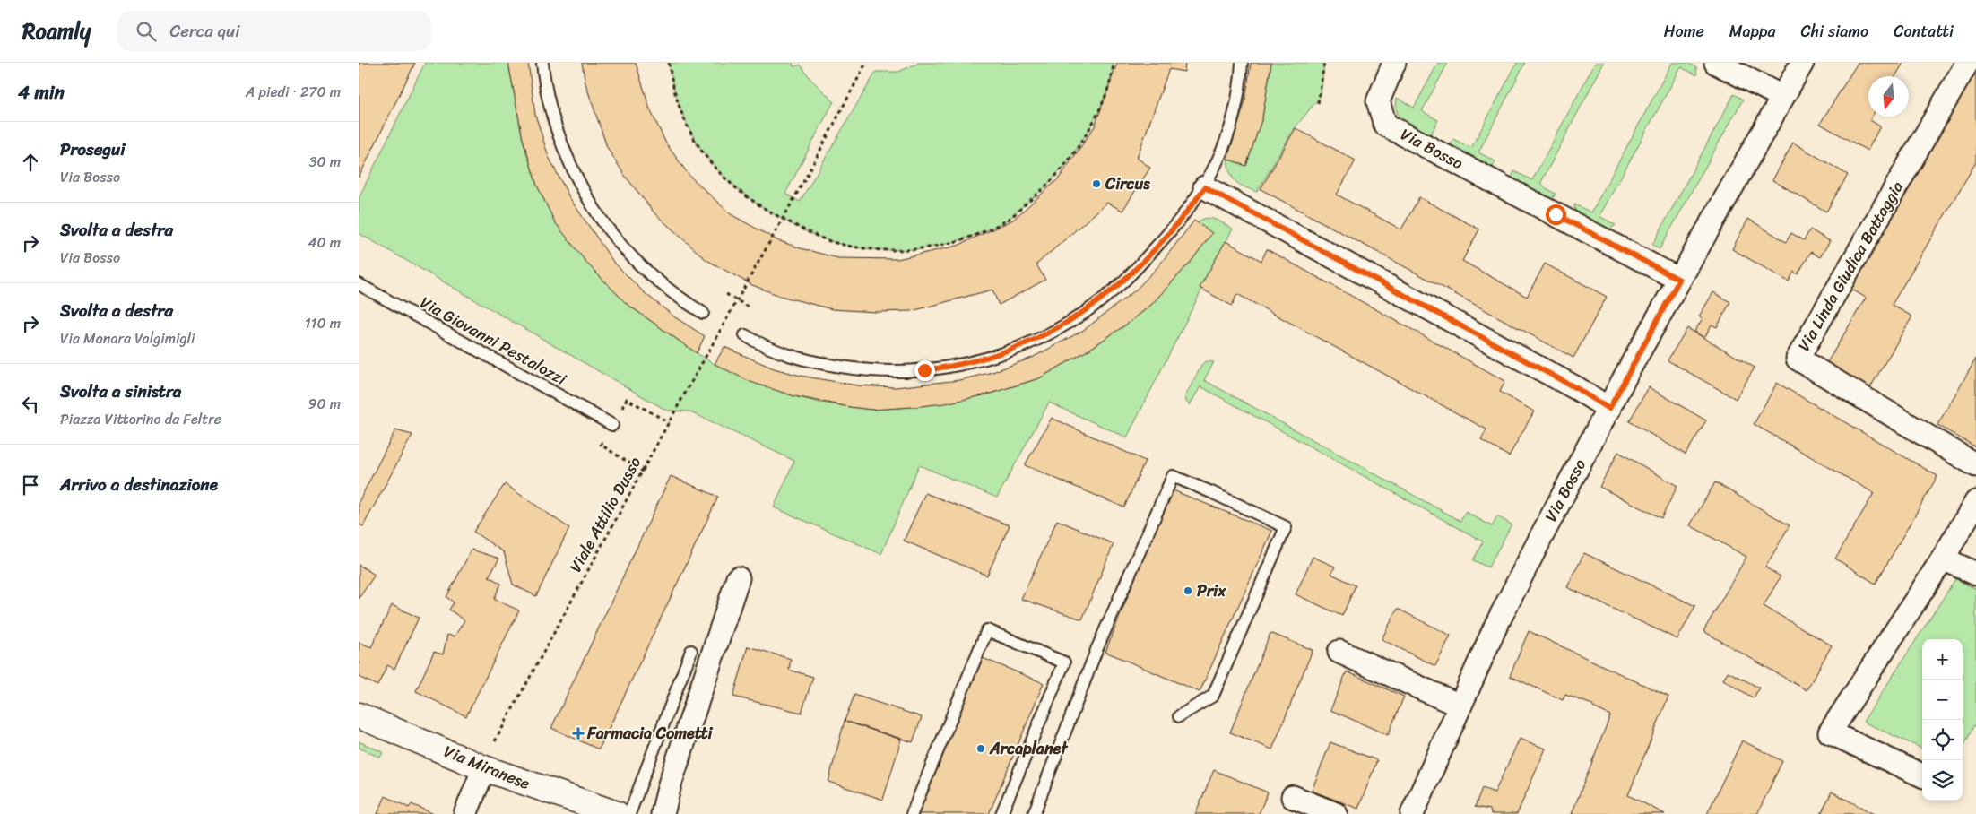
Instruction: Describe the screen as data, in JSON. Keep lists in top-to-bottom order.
{
  "streets": {
    "street": ["Via Bosso", "Via Linda Giudica Battaggia", "Via Miranese"],
    "lane": ["Via Giovanni Pestalozzi"],
    "path": ["Viale Attilio Dusso"]
  },
  "places": {
    "other": ["Circus", "Prix", "Arcaplanet"],
    "health": ["Farmacia Cometti"]
  },
  "north": "bottom",
  "page": {
    "header": "Roamly",
    "search": "Cerca qui",
    "nav": [
      "Home",
      "Mappa",
      "Chi siamo",
      "Contatti"
    ],
    "heading": ["4 min", "A piedi · 270 m"],
    "list": [
      ["Prosegui", "Via Bosso", "30 m"],
      ["Svolta a destra", "Via Bosso", "40 m"],
      ["Svolta a destra", "Via Manara Valgimigli", "110 m"],
      ["Svolta a sinistra", "Piazza Vittorino da Feltre", "90 m"],
      "Arrivo a destinazione"
    ],
    "map_buttons": ["+", "−"]
  }
}
